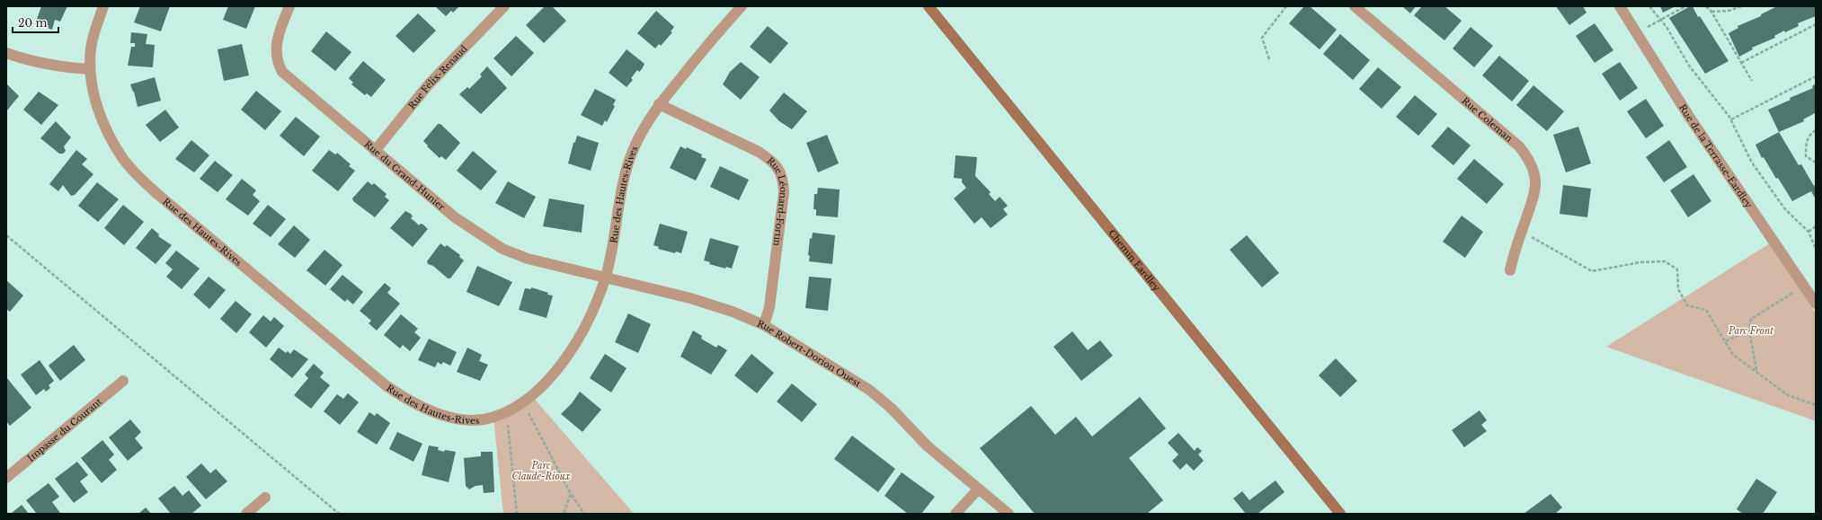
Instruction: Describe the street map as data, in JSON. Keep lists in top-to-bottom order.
{
  "streets": {
    "main road": ["Chemin Eardley"],
    "street": [
      "Rue Félix-Renaud",
      "Rue Coleman",
      "Rue de la Terrasse-Eardley",
      "Rue du Grand-Hunier",
      "Rue des Hautes-Rives",
      "Rue Léonard-Fortin",
      "Rue Robert-Dorion Ouest",
      "Impasse du Courant"
    ]
  },
  "crossings": [
    ["Rue Félix-Renaud", "Rue du Grand-Hunier"],
    ["Rue du Grand-Hunier", "Rue des Hautes-Rives"],
    ["Rue du Grand-Hunier", "Rue Robert-Dorion Ouest"],
    ["Rue des Hautes-Rives", "Rue Léonard-Fortin"],
    ["Rue des Hautes-Rives", "Rue Robert-Dorion Ouest"],
    ["Rue Léonard-Fortin", "Rue Robert-Dorion Ouest"]
  ],
  "parks": ["Parc Front", "Parc Claude-Rioux"],
  "scale_bar": "20 m"
}
